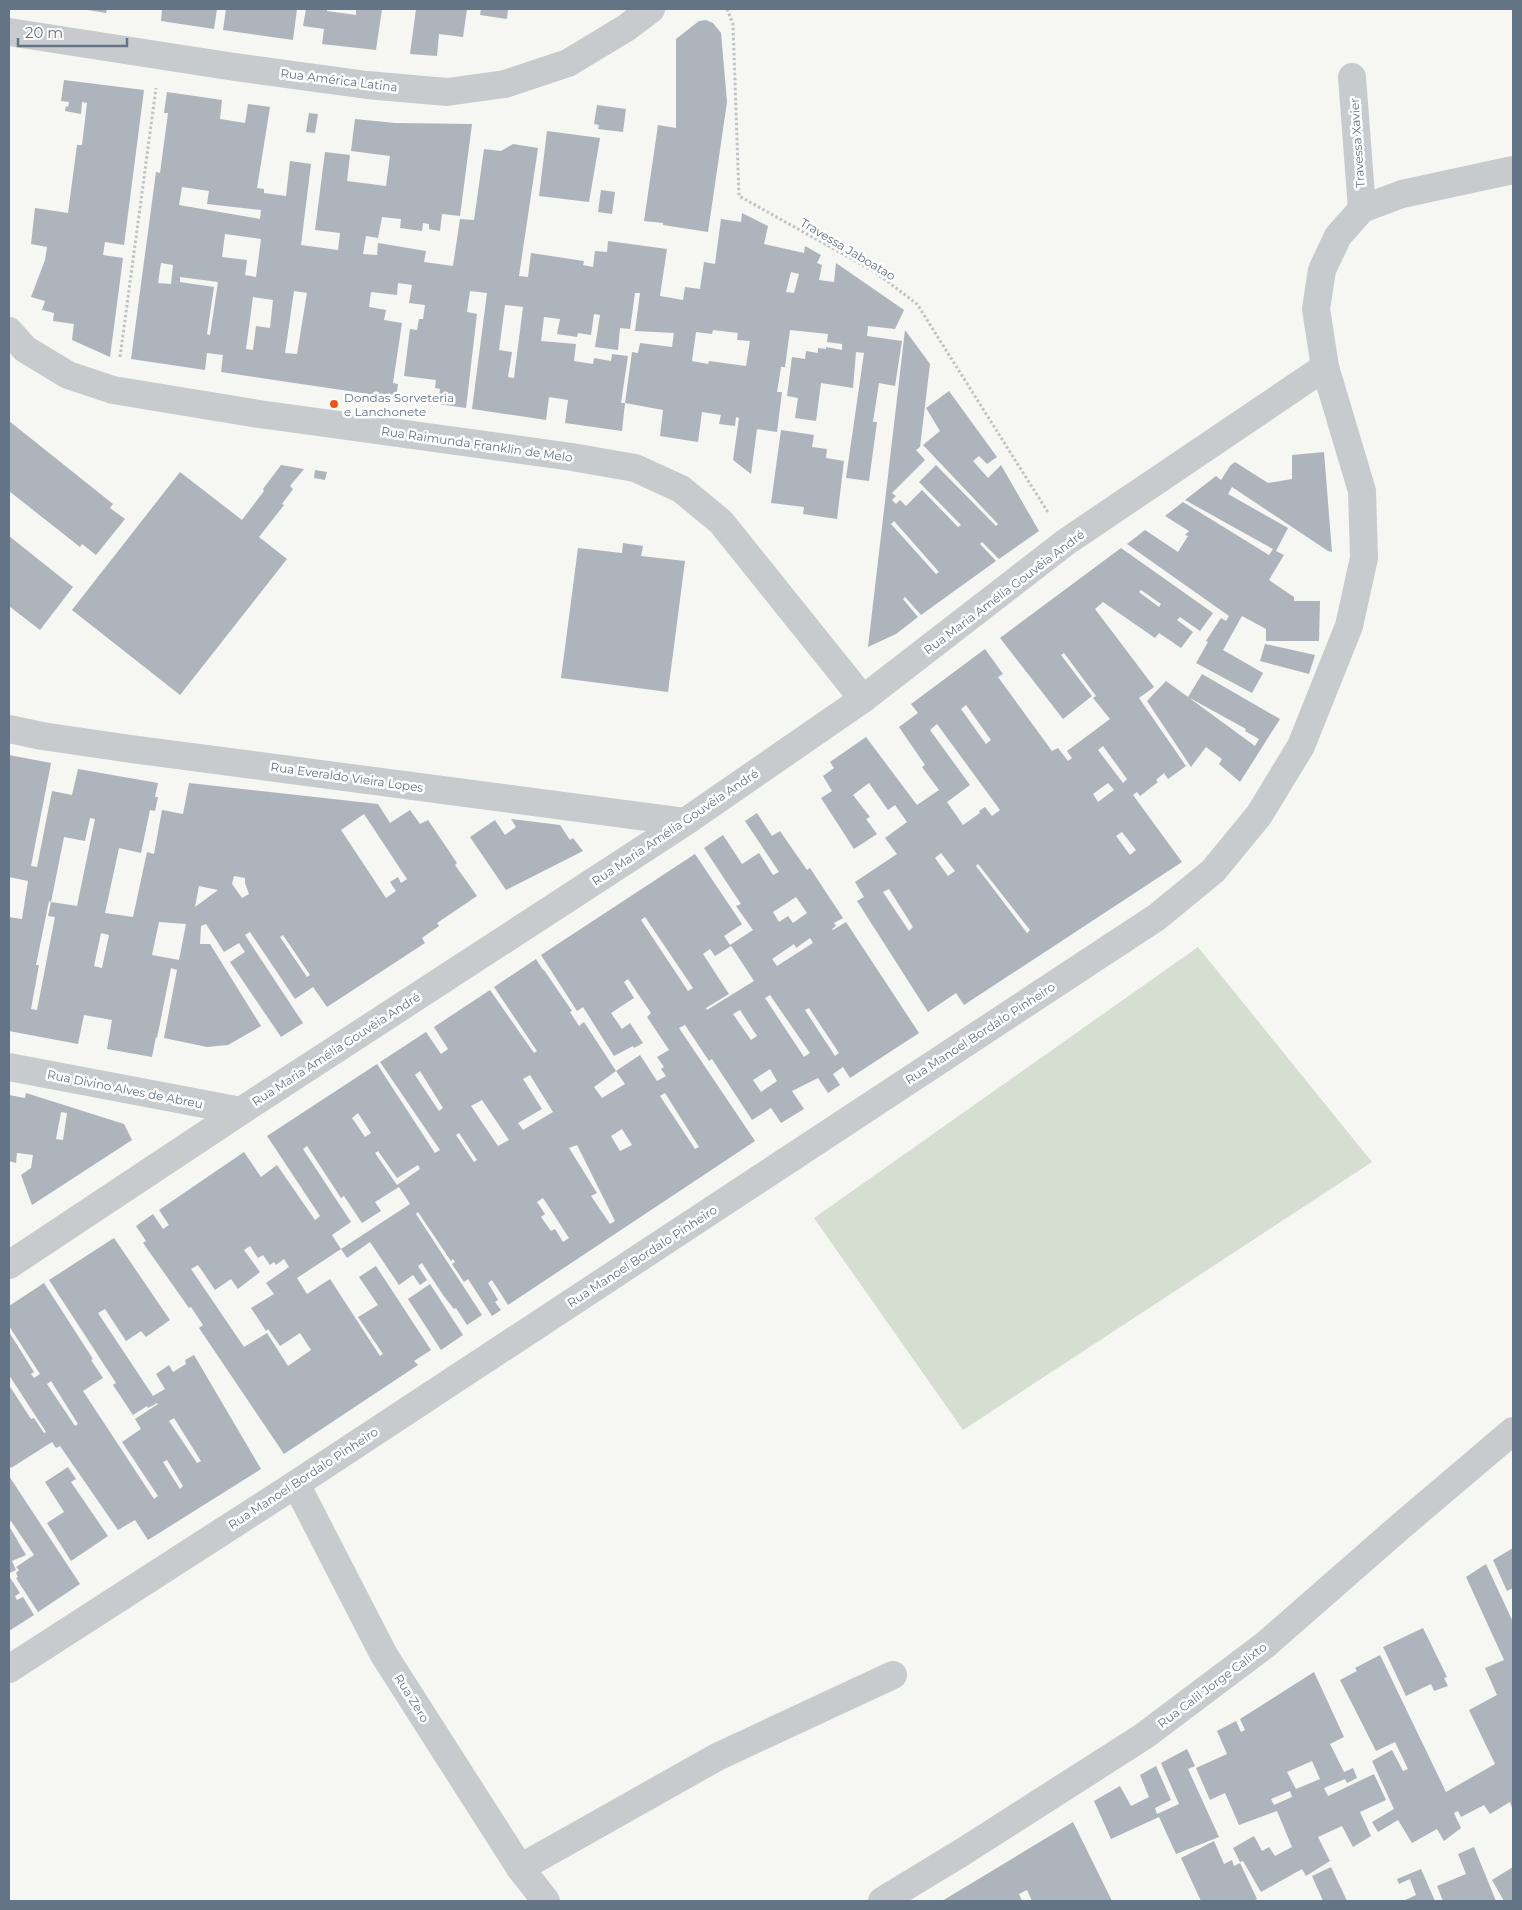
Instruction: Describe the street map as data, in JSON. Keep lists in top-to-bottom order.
{
  "streets": {
    "street": [
      "Rua América Latina",
      "Travessa Xavier",
      "Rua Raimunda Franklin de Melo",
      "Rua Maria Amélia Gouvêia André",
      "Rua Everaldo Vieira Lopes",
      "Rua Manoel Bordalo Pinheiro",
      "Rua Divino Alves de Abreu",
      "Rua Calil Jorge Calixto",
      "Rua Zero"
    ],
    "path": ["Travessa Jaboatao"]
  },
  "crossings": [
    ["Travessa Xavier", "Rua Manoel Bordalo Pinheiro"],
    ["Travessa Jaboatao", "Rua Maria Amélia Gouvêia André"],
    ["Rua Raimunda Franklin de Melo", "Rua Maria Amélia Gouvêia André"],
    ["Rua Maria Amélia Gouvêia André", "Rua Everaldo Vieira Lopes"],
    ["Rua Maria Amélia Gouvêia André", "Rua Manoel Bordalo Pinheiro"],
    ["Rua Maria Amélia Gouvêia André", "Rua Divino Alves de Abreu"],
    ["Rua Manoel Bordalo Pinheiro", "Rua Zero"]
  ],
  "places": ["Dondas Sorveteria e Lanchonete"],
  "scale_bar": "20 m"
}
